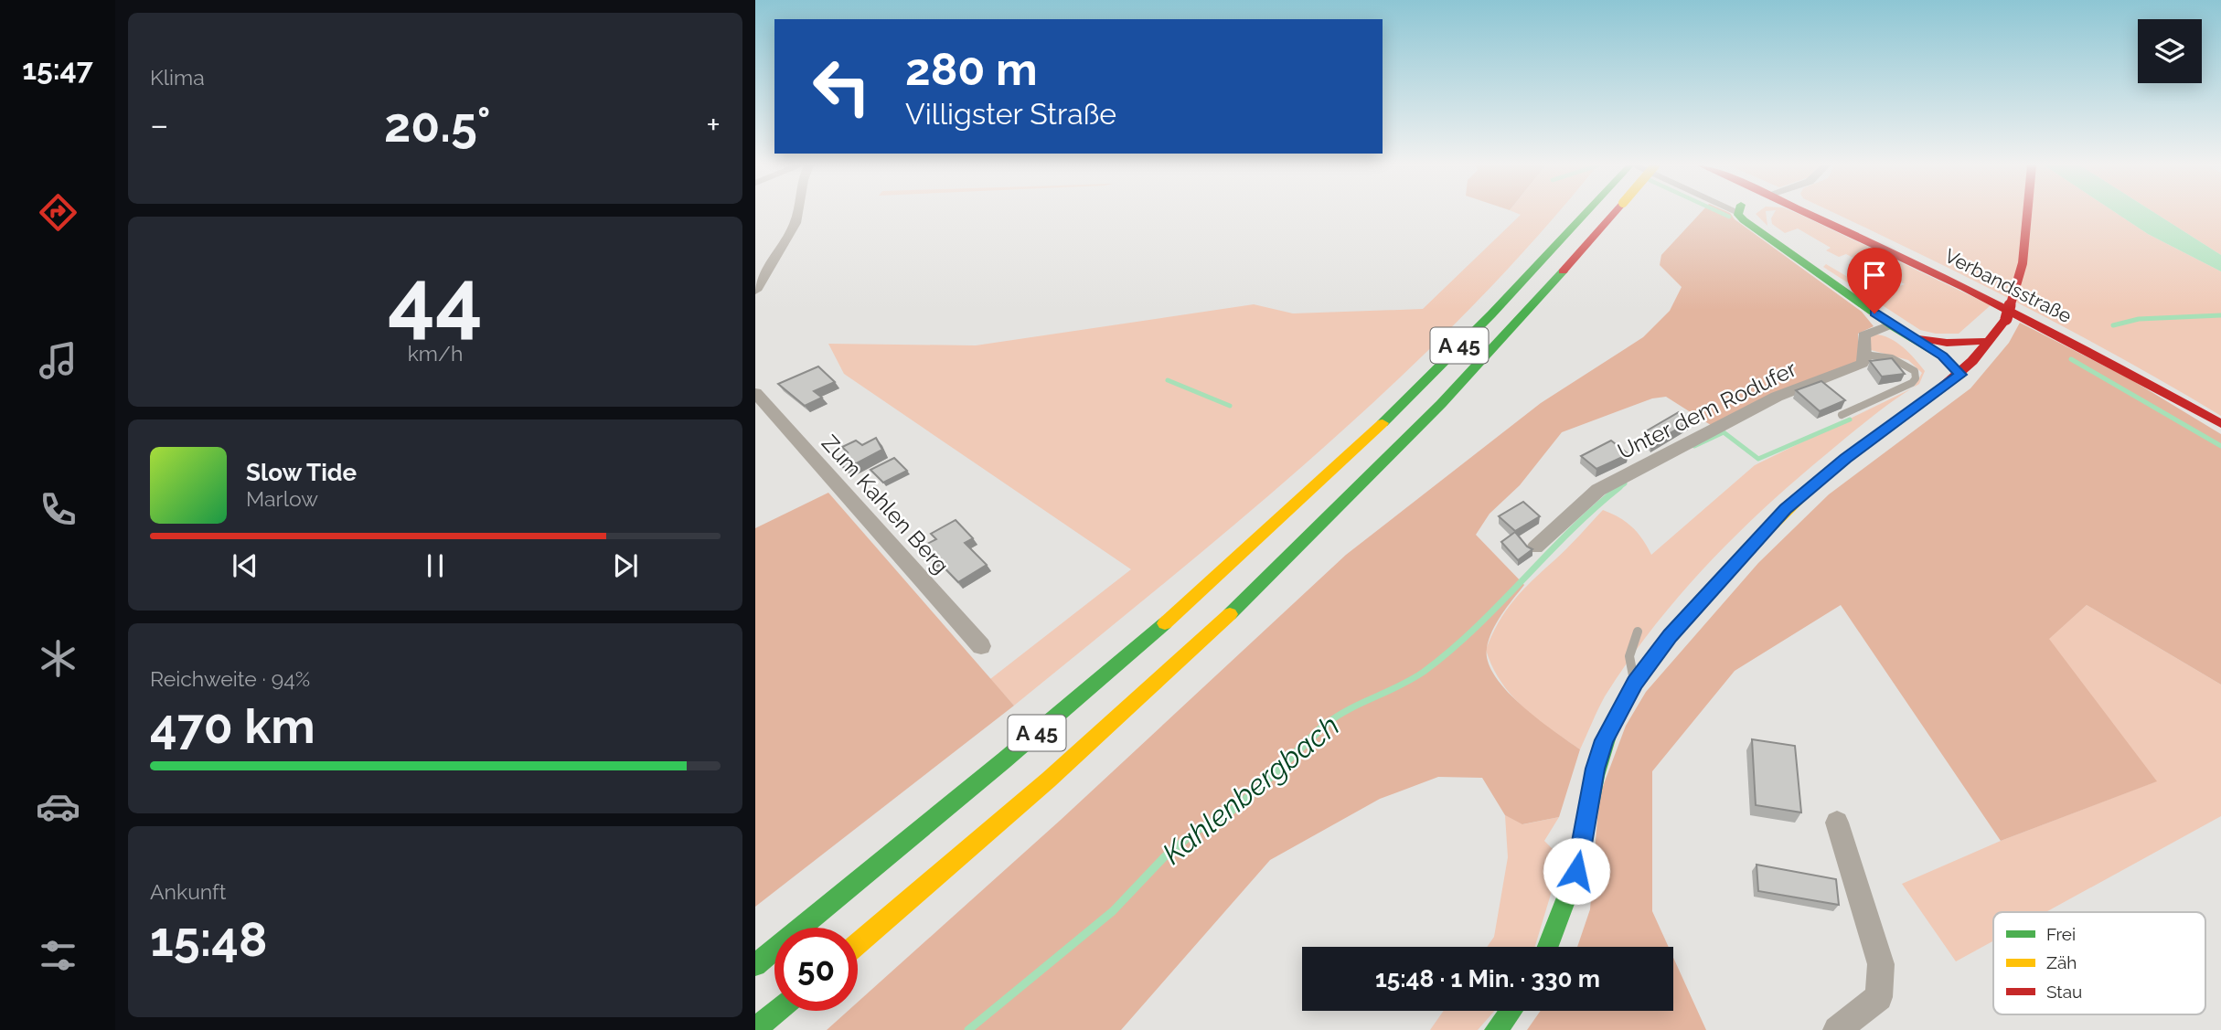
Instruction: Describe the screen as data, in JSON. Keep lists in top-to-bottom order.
{
  "streets": {
    "main road": ["Verbandsstraße", "A 45"],
    "street": ["Unter dem Rodufer", "Zum Kahlen Berg"]
  },
  "water": ["Kahlenbergbach"],
  "legend": ["Frei", "Zäh", "Stau"],
  "page": {
    "tabs": "15:47",
    "tile": [
      "Klima",
      ["44", "km/h"],
      ["Reichweite · 94%", "470 km"],
      ["Ankunft", "15:48"]
    ],
    "turn": ["280 m", "Villigster Straße"],
    "heat": ["−", "20.5°", "+"],
    "song": ["Slow Tide", "Marlow"],
    "limit": "50",
    "trip": "15:48 · 1 Min. · 330 m"
  }
}
